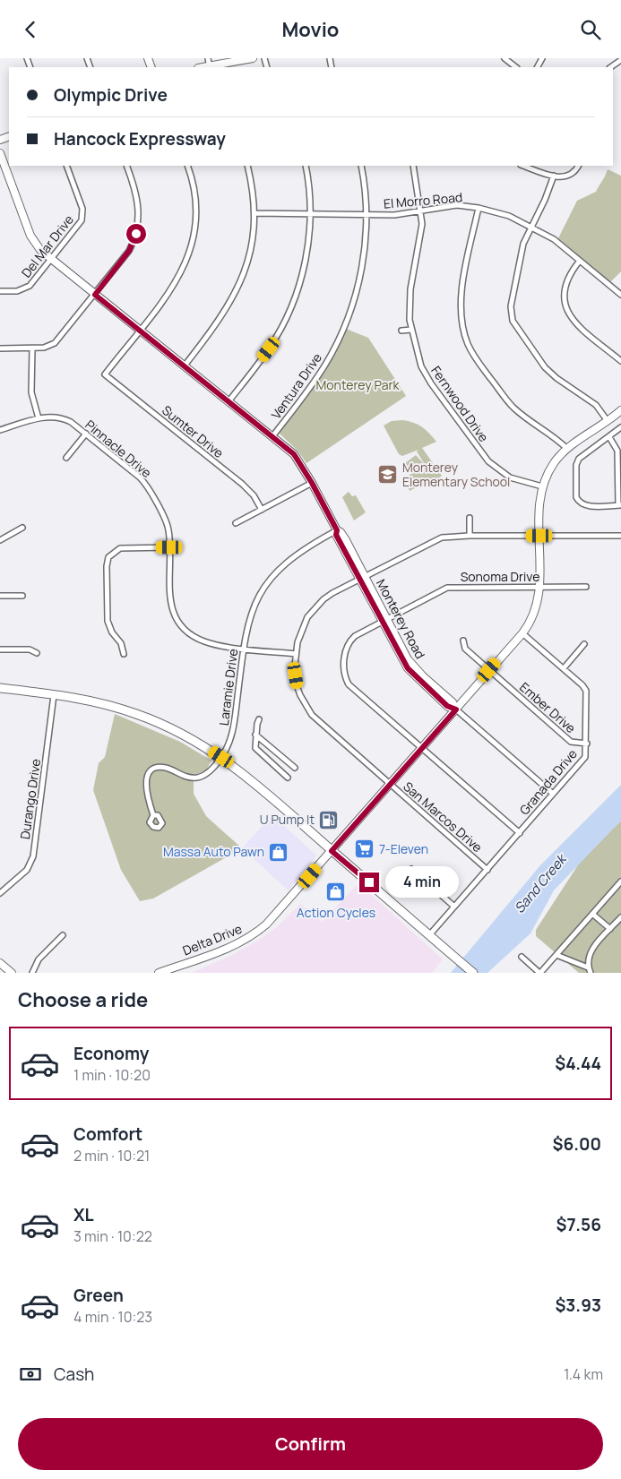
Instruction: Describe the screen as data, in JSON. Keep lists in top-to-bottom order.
{
  "streets": {
    "street": [
      "El Morro Road",
      "Del Mar Drive",
      "Ventura Drive",
      "Fernwood Drive",
      "Sumter Drive",
      "Pinnacle Drive",
      "Sonoma Drive",
      "Monterey Road",
      "Laramie Drive",
      "Ember Drive",
      "Granada Drive",
      "Durango Drive",
      "San Marcos Drive",
      "Delta Drive"
    ]
  },
  "crossings": [
    ["El Morro Road", "Ventura Drive"],
    ["El Morro Road", "Fernwood Drive"],
    ["Del Mar Drive", "Monterey Road"],
    ["Ventura Drive", "Monterey Road"],
    ["Fernwood Drive", "Delta Drive"],
    ["Sumter Drive", "Monterey Road"],
    ["Pinnacle Drive", "Laramie Drive"],
    ["Pinnacle Drive", "San Marcos Drive"],
    ["Sonoma Drive", "Monterey Road"],
    ["Sonoma Drive", "Granada Drive"],
    ["Sonoma Drive", "Delta Drive"],
    ["Monterey Road", "Laramie Drive"],
    ["Monterey Road", "Granada Drive"],
    ["Monterey Road", "San Marcos Drive"],
    ["Monterey Road", "Delta Drive"],
    ["Ember Drive", "Granada Drive"],
    ["Ember Drive", "Delta Drive"],
    ["Granada Drive", "San Marcos Drive"],
    ["Granada Drive", "Delta Drive"],
    ["San Marcos Drive", "Delta Drive"]
  ],
  "water": ["Sand Creek"],
  "parks": ["Monterey Park"],
  "places": {
    "school or university": ["Monterey Elementary School"],
    "fuel station": ["U Pump It"],
    "supermarket": ["7-Eleven"],
    "shop": ["Massa Auto Pawn", "Action Cycles"]
  },
  "page": {
    "header": "Movio",
    "banner": ["Olympic Drive", "Hancock Expressway"],
    "bubble": "4 min",
    "heading": "Choose a ride",
    "list": [
      {
        "name": "Economy",
        "note": "1 min · 10:20",
        "value": "$4.44"
      },
      {
        "name": "Comfort",
        "note": "2 min · 10:21",
        "value": "$6.00"
      },
      {
        "name": "XL",
        "note": "3 min · 10:22",
        "value": "$7.56"
      },
      {
        "name": "Green",
        "note": "4 min · 10:23",
        "value": "$3.93"
      }
    ],
    "pay": ["Cash", "1.4 km"],
    "buttons": "Confirm"
  }
}
